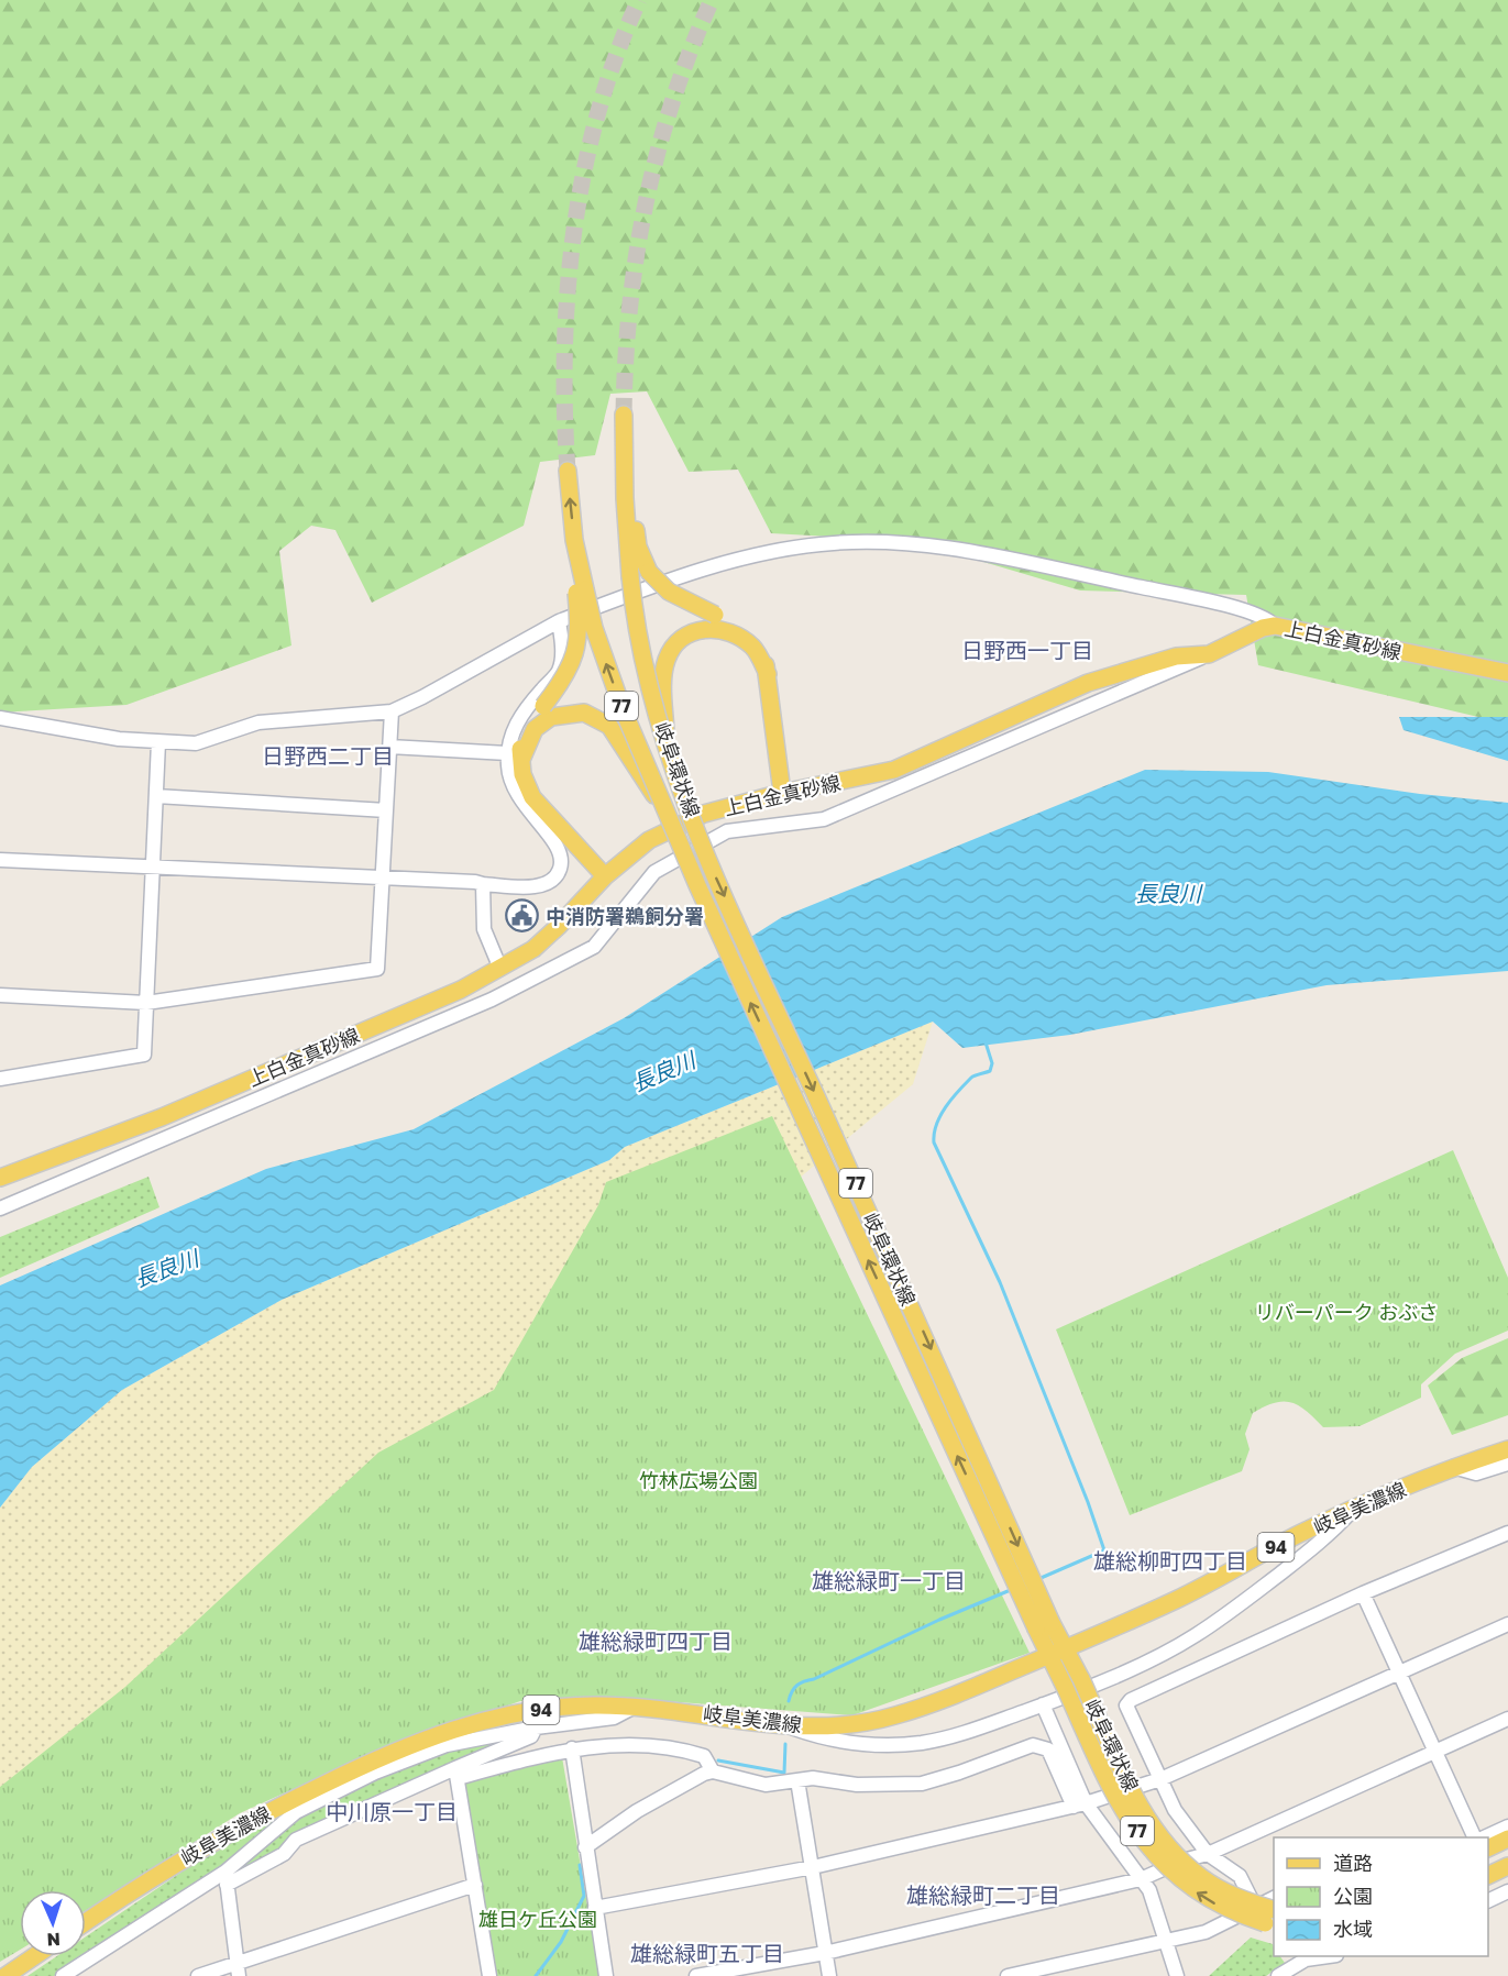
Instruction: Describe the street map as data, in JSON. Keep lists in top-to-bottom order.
{
  "streets": {
    "main road": [
      "上白金真砂線",
      "77",
      "岐阜環状線",
      "岐阜美濃線",
      "94"
    ]
  },
  "crossings": [
    ["上白金真砂線", "77"],
    ["77", "岐阜環状線"],
    ["岐阜環状線", "岐阜美濃線"]
  ],
  "districts": [
    "日野西一丁目",
    "日野西二丁目",
    "雄総柳町四丁目",
    "雄総緑町一丁目",
    "雄総緑町四丁目",
    "中川原一丁目",
    "雄総緑町二丁目",
    "雄総緑町五丁目"
  ],
  "water": ["長良川"],
  "parks": ["リバーパーク おぶさ", "竹林広場公園", "雄日ケ丘公園"],
  "places": {
    "public building": ["中消防署鵜飼分署"]
  },
  "legend": ["道路", "公園", "水域"],
  "north": "bottom"
}
